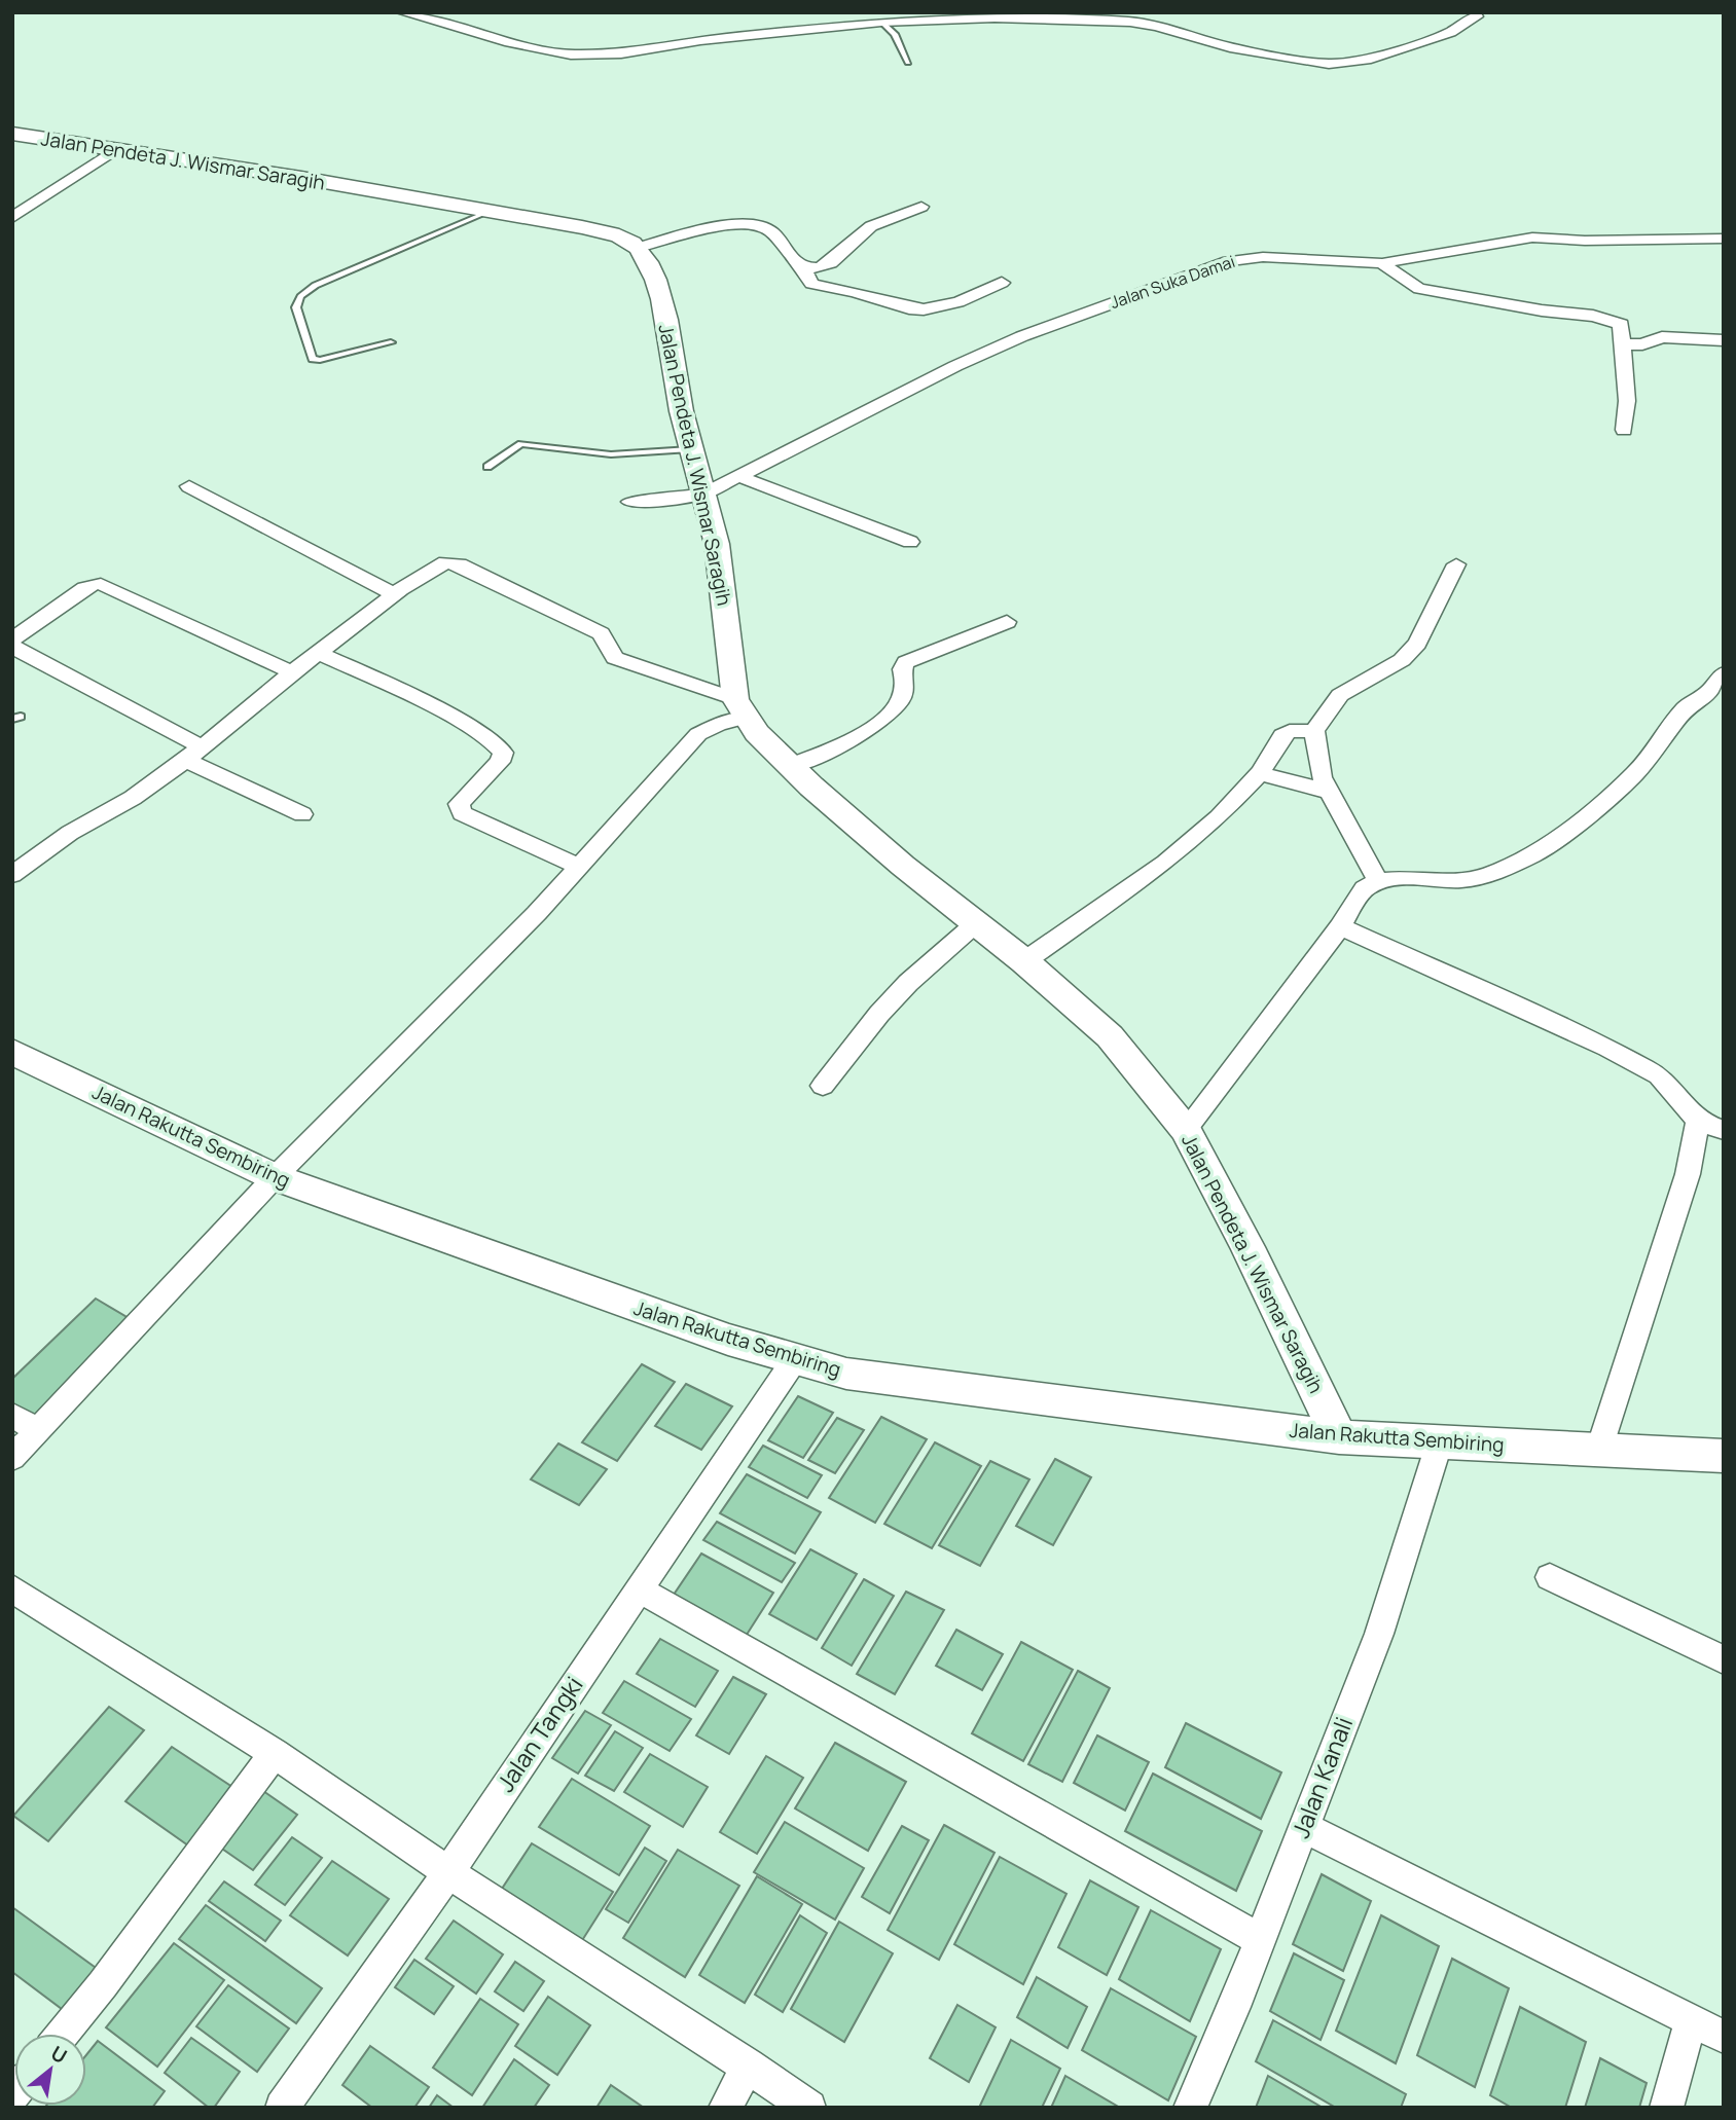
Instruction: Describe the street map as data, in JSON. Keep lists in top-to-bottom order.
{
  "streets": {
    "street": [
      "Jalan Pendeta J. Wismar Saragih",
      "Jalan Suka Damai",
      "Jalan Rakutta Sembiring",
      "Jalan Tangki",
      "Jalan Kanali"
    ]
  },
  "crossings": [
    ["Jalan Pendeta J. Wismar Saragih", "Jalan Suka Damai"],
    ["Jalan Pendeta J. Wismar Saragih", "Jalan Rakutta Sembiring"],
    ["Jalan Rakutta Sembiring", "Jalan Tangki"],
    ["Jalan Rakutta Sembiring", "Jalan Kanali"]
  ],
  "north": "top right"
}
